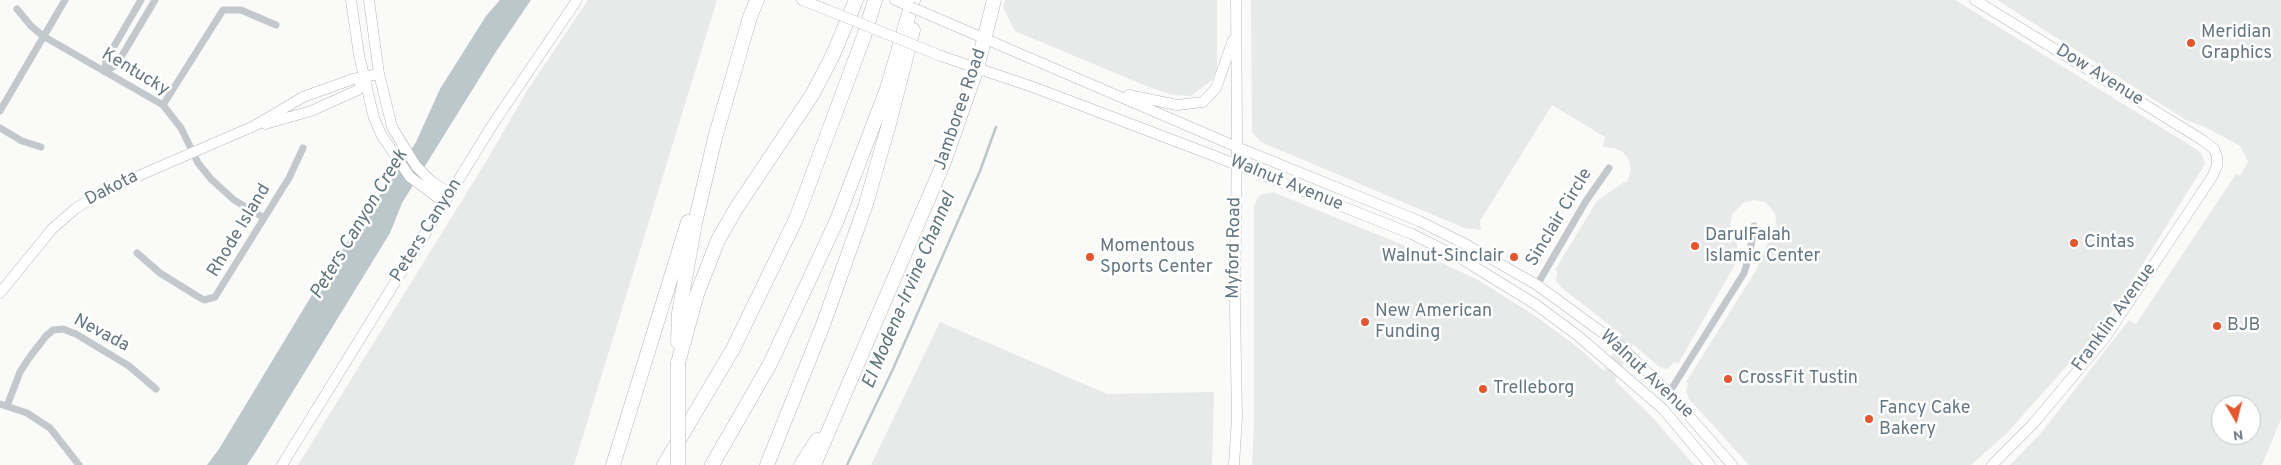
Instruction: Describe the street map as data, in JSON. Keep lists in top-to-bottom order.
{
  "streets": {
    "highway": ["Jamboree Road"],
    "street": [
      "Kentucky",
      "Dow Avenue",
      "Walnut Avenue",
      "Dakota",
      "Sinclair Circle",
      "Rhode Island",
      "Peters Canyon",
      "Myford Road",
      "Franklin Avenue",
      "Nevada"
    ]
  },
  "crossings": [
    ["Kentucky", "Dakota"],
    ["Kentucky", "Rhode Island"],
    ["Dow Avenue", "Franklin Avenue"],
    ["Jamboree Road", "Walnut Avenue"],
    ["Walnut Avenue", "Sinclair Circle"],
    ["Walnut Avenue", "Myford Road"]
  ],
  "water": ["Peters Canyon Creek", "El Modena-Irvine Channel"],
  "places": [
    "Meridian Graphics",
    "Cintas",
    "DarulFalah Islamic Center",
    "Momentous Sports Center",
    "Walnut-Sinclair",
    "New American Funding",
    "BJB",
    "CrossFit Tustin",
    "Trelleborg",
    "Fancy Cake Bakery"
  ],
  "north": "bottom"
}
